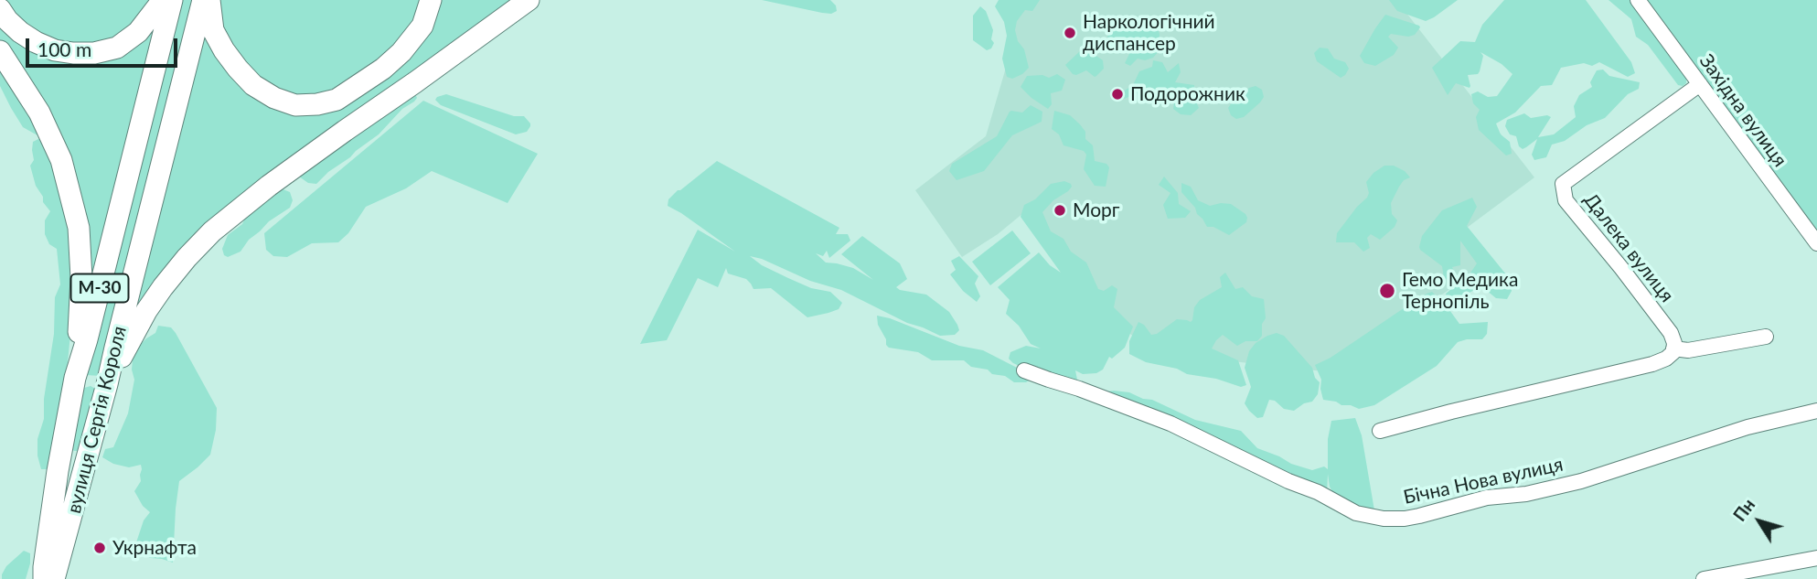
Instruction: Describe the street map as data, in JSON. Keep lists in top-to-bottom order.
{
  "streets": {
    "highway": ["М-30", "вулиця Сергія Короля"],
    "street": ["Західна вулиця", "Далека вулиця", "Бічна Нова вулиця"]
  },
  "crossings": [
    ["Західна вулиця", "Далека вулиця"],
    ["М-30", "вулиця Сергія Короля"]
  ],
  "places": [
    "Наркологічний диспансер",
    "Подорожник",
    "Морг",
    "Гемо Медика Тернопіль",
    "Укрнафта"
  ],
  "scale_bar": "100 m",
  "north": "top left"
}
